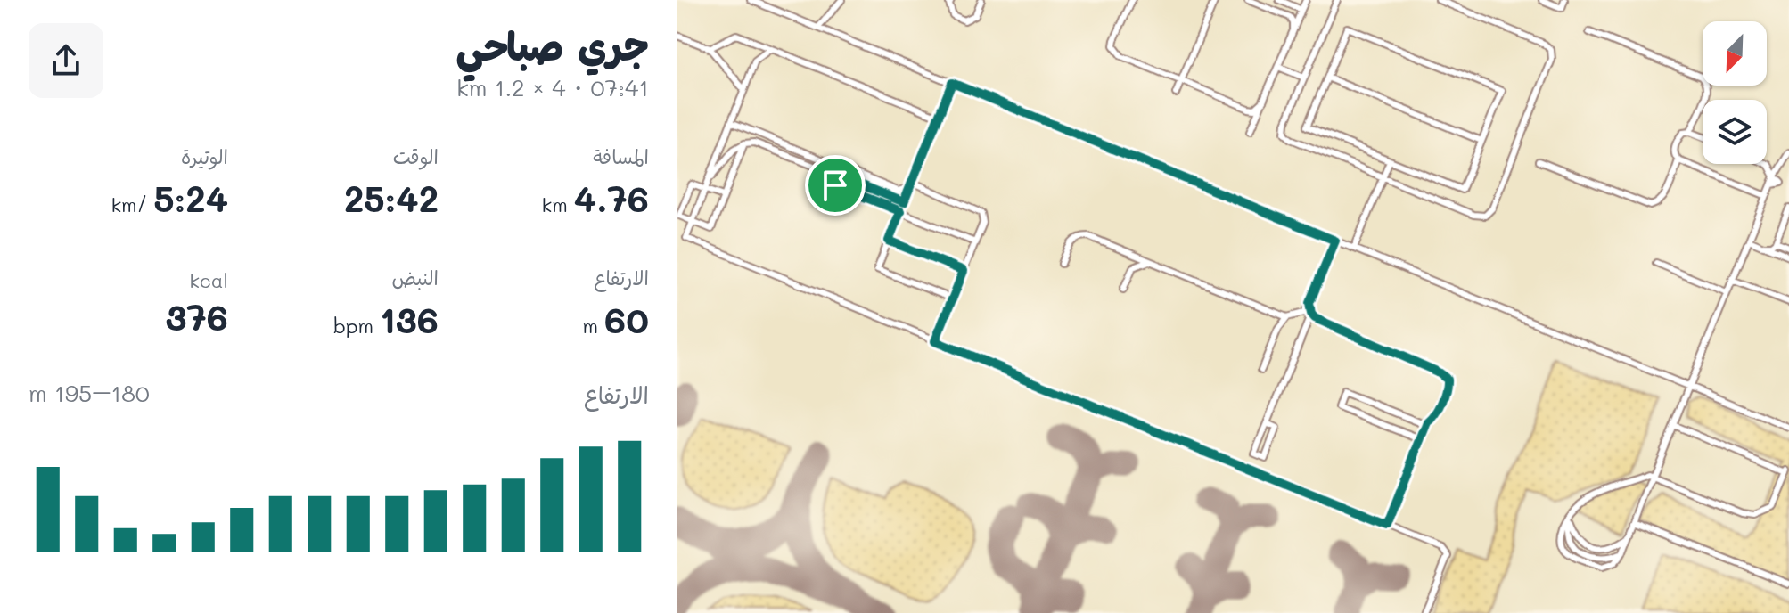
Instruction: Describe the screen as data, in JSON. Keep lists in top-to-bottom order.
{
  "north": "bottom left",
  "page": {
    "heading": ["جري صباحي", "07:41 · 4 × 1.2 km"],
    "stats": [
      ["المسافة", "4.76 km"],
      ["الوقت", "25:42"],
      ["الوتيرة", "5:24 /km"],
      ["الارتفاع", "60 m"],
      ["النبض", "136 bpm"],
      ["kcal", "376"]
    ],
    "chart": ["الارتفاع", "180–195 m"]
  }
}
